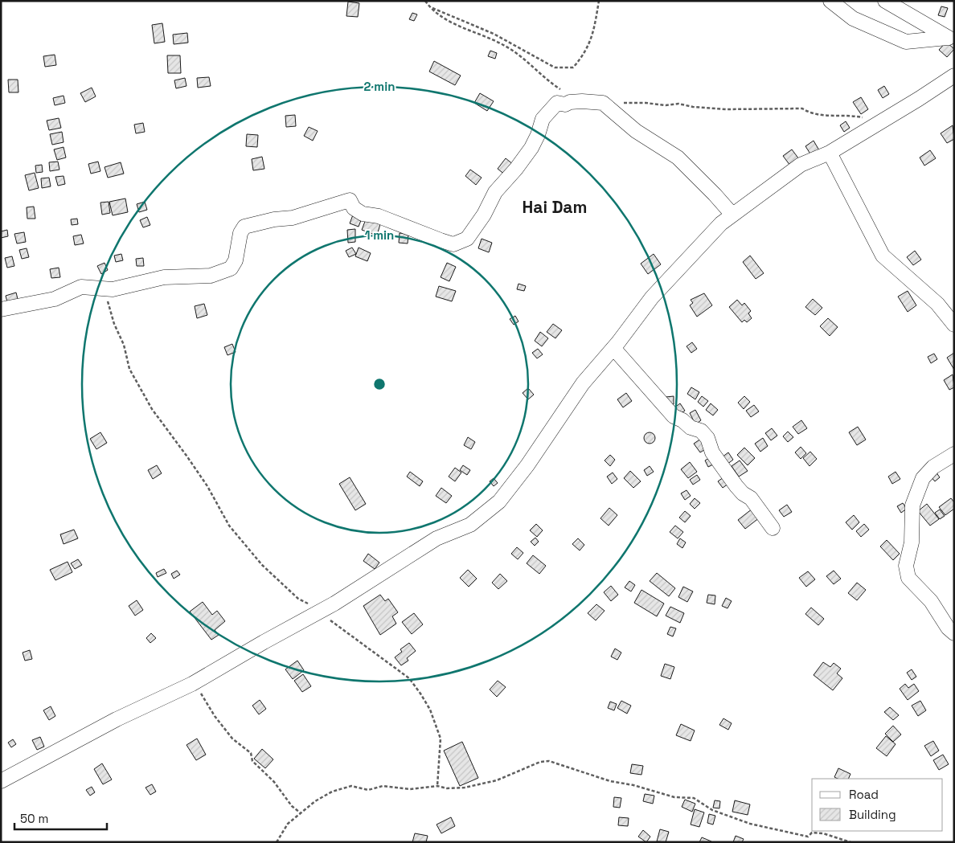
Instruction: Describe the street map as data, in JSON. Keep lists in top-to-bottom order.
{
  "districts": ["Hai Dam"],
  "legend": ["Road", "Building"],
  "scale_bar": "50 m",
  "rings": ["2 min", "1 min"]
}
